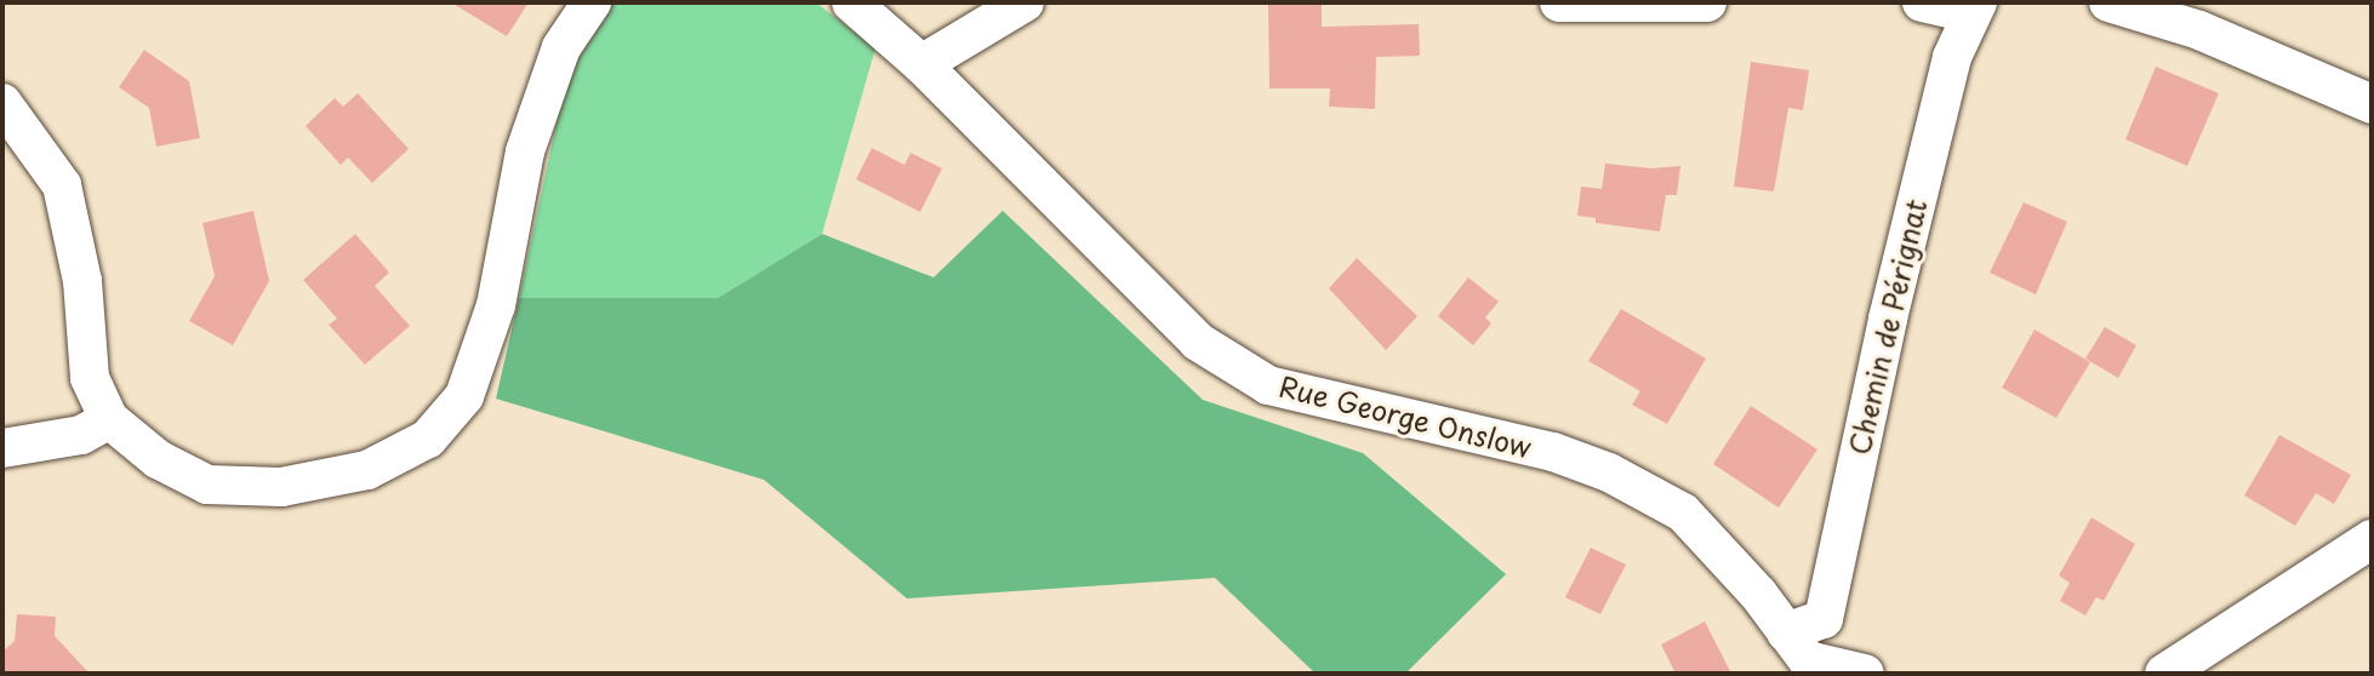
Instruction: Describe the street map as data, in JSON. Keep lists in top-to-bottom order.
{
  "streets": {
    "street": ["Chemin de Pérignat", "Rue George Onslow"]
  },
  "crossings": [
    ["Chemin de Pérignat", "Rue George Onslow"]
  ]
}
